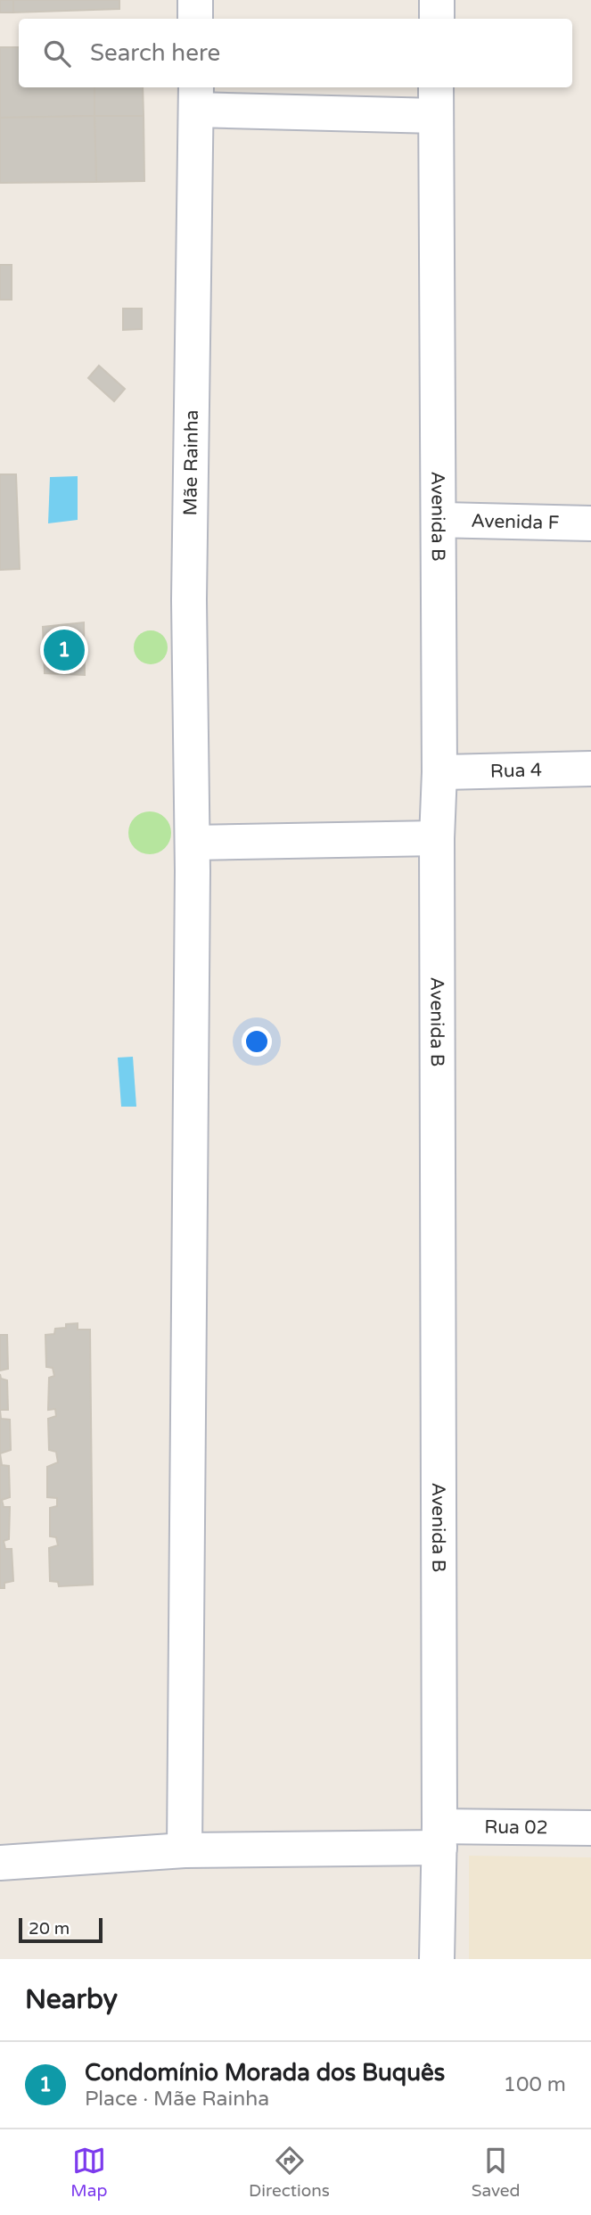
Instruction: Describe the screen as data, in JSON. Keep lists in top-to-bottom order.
{
  "streets": {
    "street": [
      "Mãe Rainha",
      "Avenida B",
      "Avenida F",
      "Rua 4",
      "Rua 02"
    ]
  },
  "crossings": [
    ["Mãe Rainha", "Rua 02"],
    ["Avenida B", "Avenida F"],
    ["Avenida B", "Rua 4"],
    ["Avenida B", "Rua 02"]
  ],
  "scale_bar": "20 m",
  "page": {
    "search": "Search here",
    "pins": "1",
    "scale": "20 m",
    "heading": "Nearby",
    "list": [
      {
        "mark": "1",
        "name": "Condomínio Morada dos Buquês",
        "note": "Place · Mãe Rainha",
        "value": "100 m"
      }
    ],
    "nav": ["Map", "Directions", "Saved"]
  }
}
